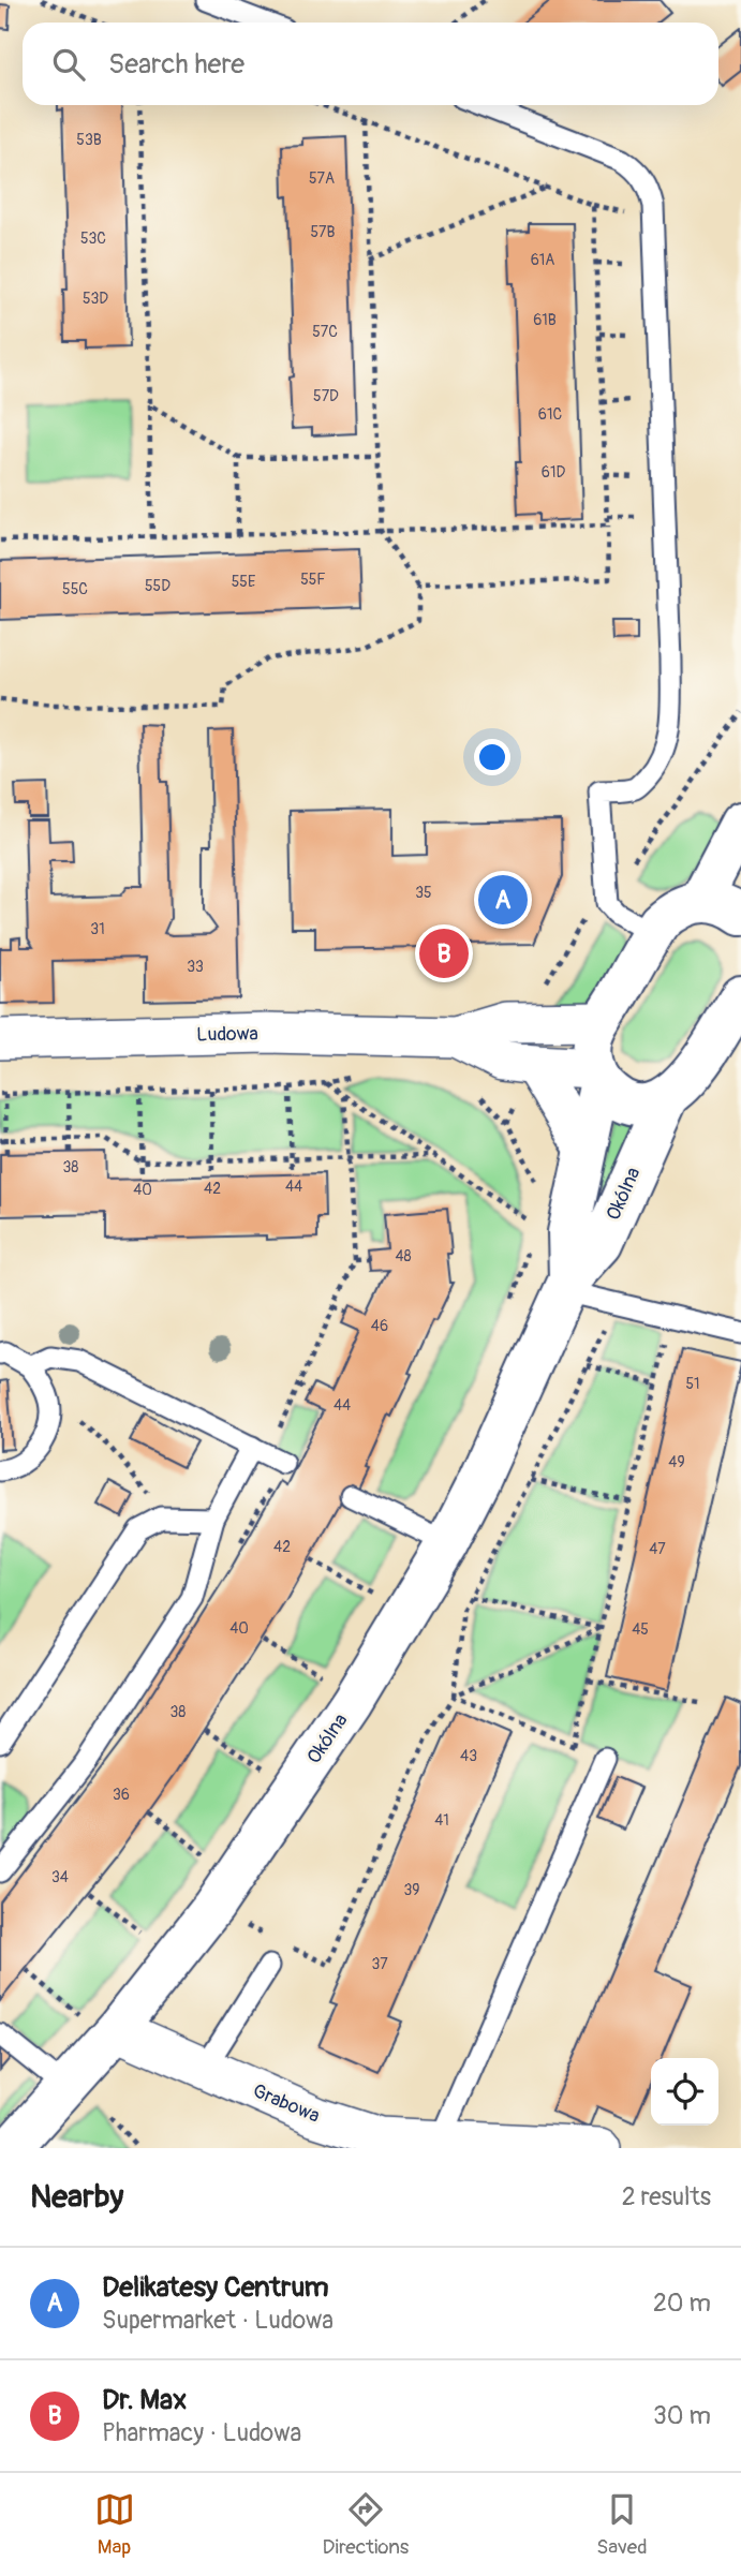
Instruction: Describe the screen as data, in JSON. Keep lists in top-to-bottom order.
{
  "streets": {
    "street": ["Ludowa", "Okólna", "Grabowa"]
  },
  "crossings": [
    ["Ludowa", "Okólna"],
    ["Okólna", "Grabowa"]
  ],
  "house_numbers": [
    "53B",
    "57A",
    "57B",
    "53C",
    "61A",
    "53D",
    "61B",
    "57C",
    "57D",
    "61C",
    "61D",
    "55F",
    "55E",
    "55D",
    "55C",
    "35",
    "31",
    "33",
    "38",
    "44",
    "42",
    "40",
    "48",
    "46",
    "51",
    "44",
    "49",
    "42",
    "47",
    "40",
    "45",
    "38",
    "43",
    "36",
    "41",
    "34",
    "39",
    "37"
  ],
  "page": {
    "search": "Search here",
    "pins": ["A", "B"],
    "heading": ["Nearby", "2 results"],
    "list": [
      {
        "mark": "A",
        "name": "Delikatesy Centrum",
        "note": "Supermarket · Ludowa",
        "value": "20 m"
      },
      {
        "mark": "B",
        "name": "Dr. Max",
        "note": "Pharmacy · Ludowa",
        "value": "30 m"
      }
    ],
    "nav": ["Map", "Directions", "Saved"]
  }
}
